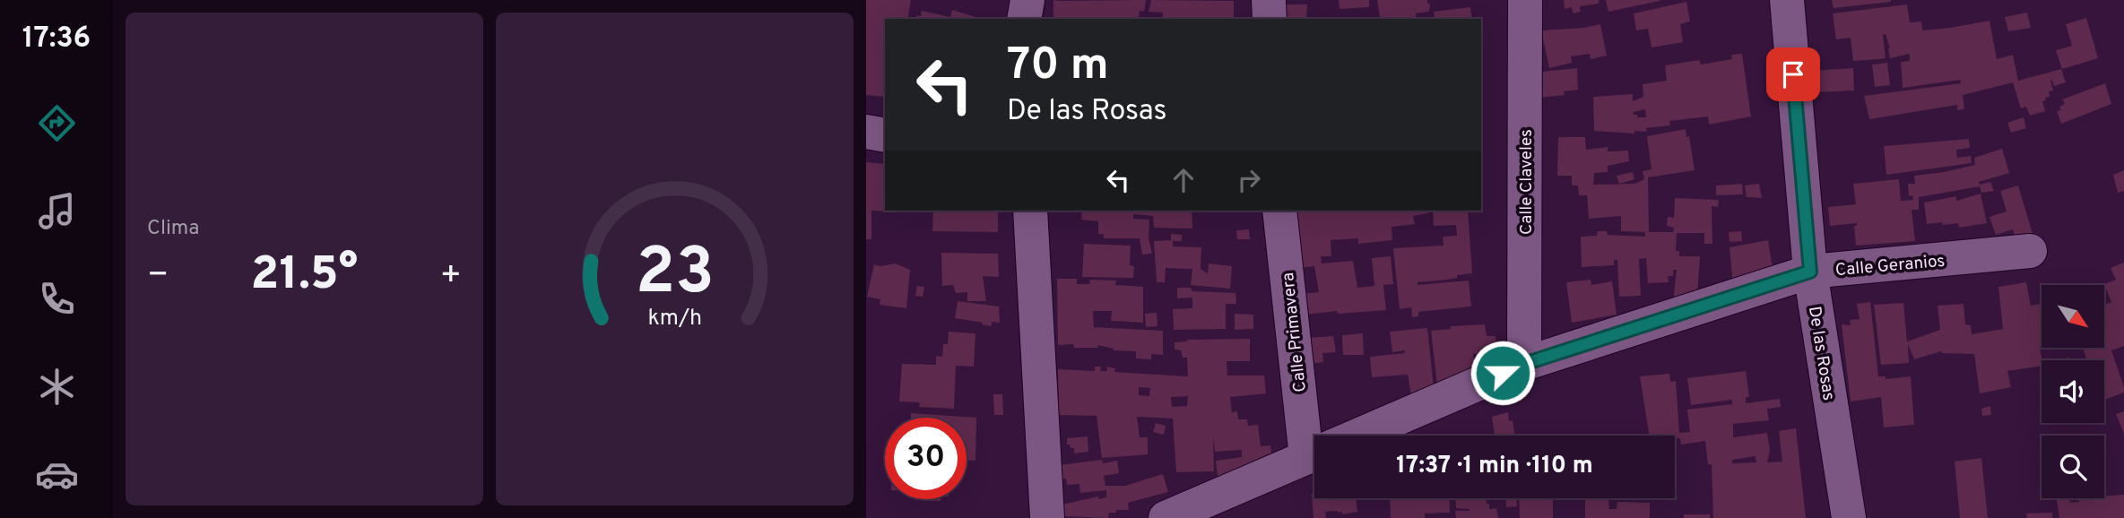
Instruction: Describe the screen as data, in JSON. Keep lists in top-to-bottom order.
{
  "streets": {
    "street": [
      "Calle Claveles",
      "Calle Geranios",
      "Calle Primavera",
      "De las Rosas"
    ]
  },
  "crossings": [
    ["Calle Claveles", "Calle Geranios"],
    ["Calle Geranios", "De las Rosas"]
  ],
  "north": "bottom right",
  "page": {
    "tabs": "17:36",
    "tile": "Clima",
    "turn": ["70 m", "De las Rosas"],
    "heat": ["−", "21.5°", "+"],
    "limit": "30",
    "trip": "17:37 · 1 min · 110 m",
    "gauge": ["23", "km/h"]
  }
}
